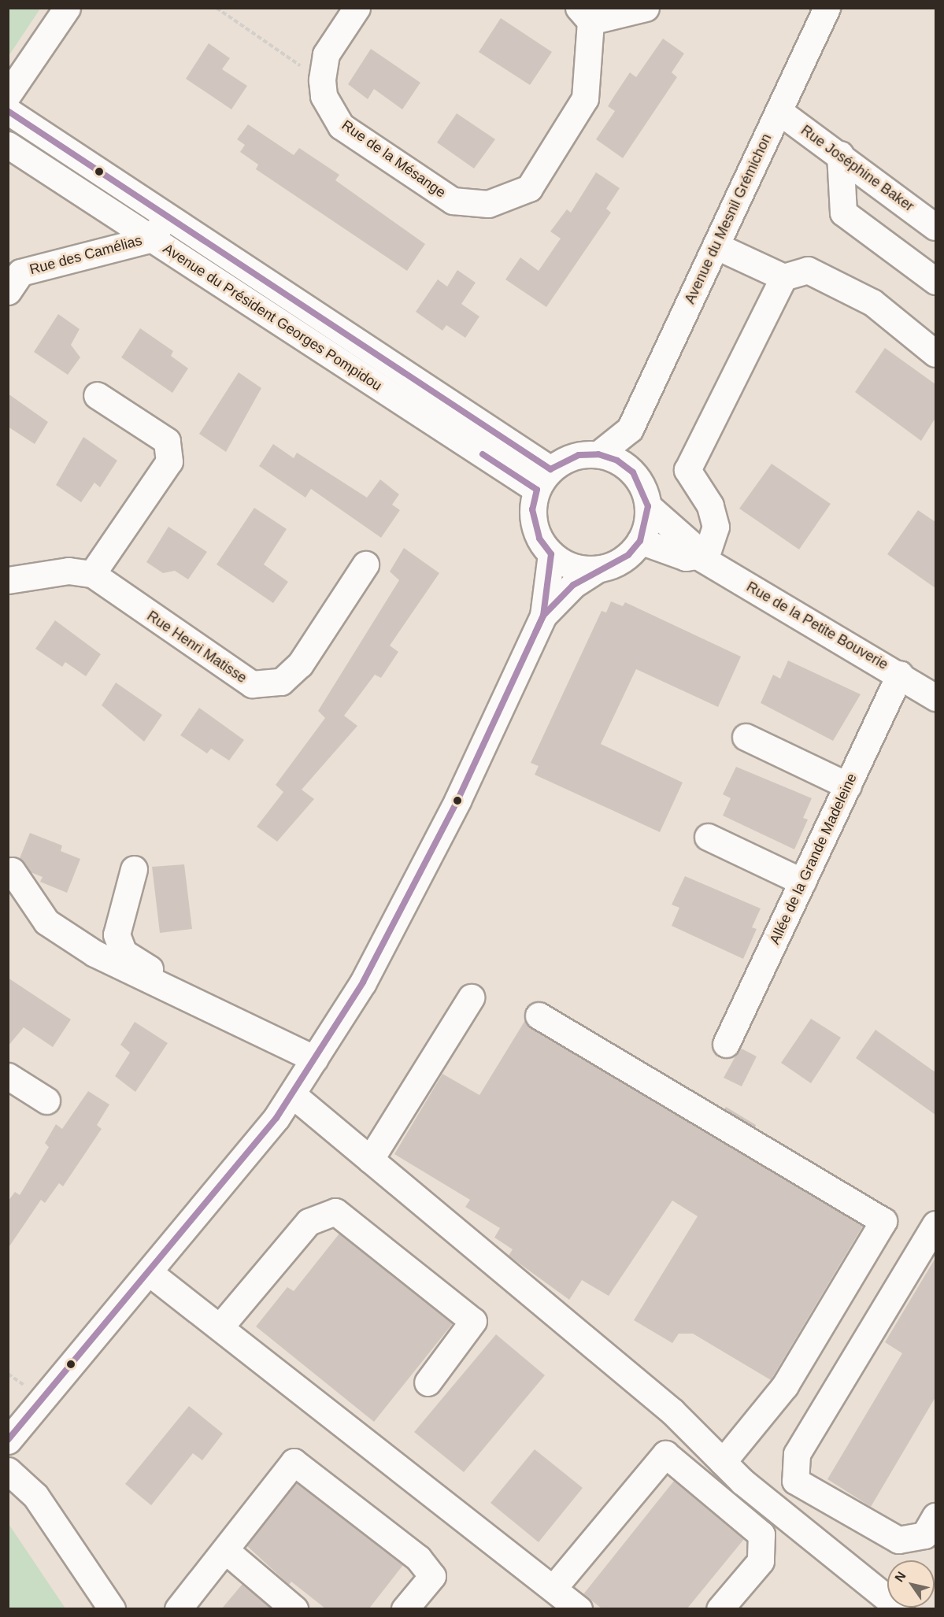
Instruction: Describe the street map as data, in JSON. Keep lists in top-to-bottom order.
{
  "streets": {
    "street": [
      "Rue de la Mésange",
      "Rue Joséphine Baker",
      "Avenue du Mesnil Grémichon",
      "Rue des Camélias",
      "Avenue du Président Georges Pompidou",
      "Rue de la Petite Bouverie",
      "Rue Henri Matisse",
      "Allée de la Grande Madeleine"
    ]
  },
  "crossings": [
    ["Rue Joséphine Baker", "Avenue du Mesnil Grémichon"],
    ["Avenue du Mesnil Grémichon", "Avenue du Président Georges Pompidou"],
    ["Avenue du Mesnil Grémichon", "Rue de la Petite Bouverie"],
    ["Rue des Camélias", "Avenue du Président Georges Pompidou"],
    ["Avenue du Président Georges Pompidou", "Rue de la Petite Bouverie"],
    ["Rue de la Petite Bouverie", "Allée de la Grande Madeleine"]
  ],
  "north": "top left"
}
